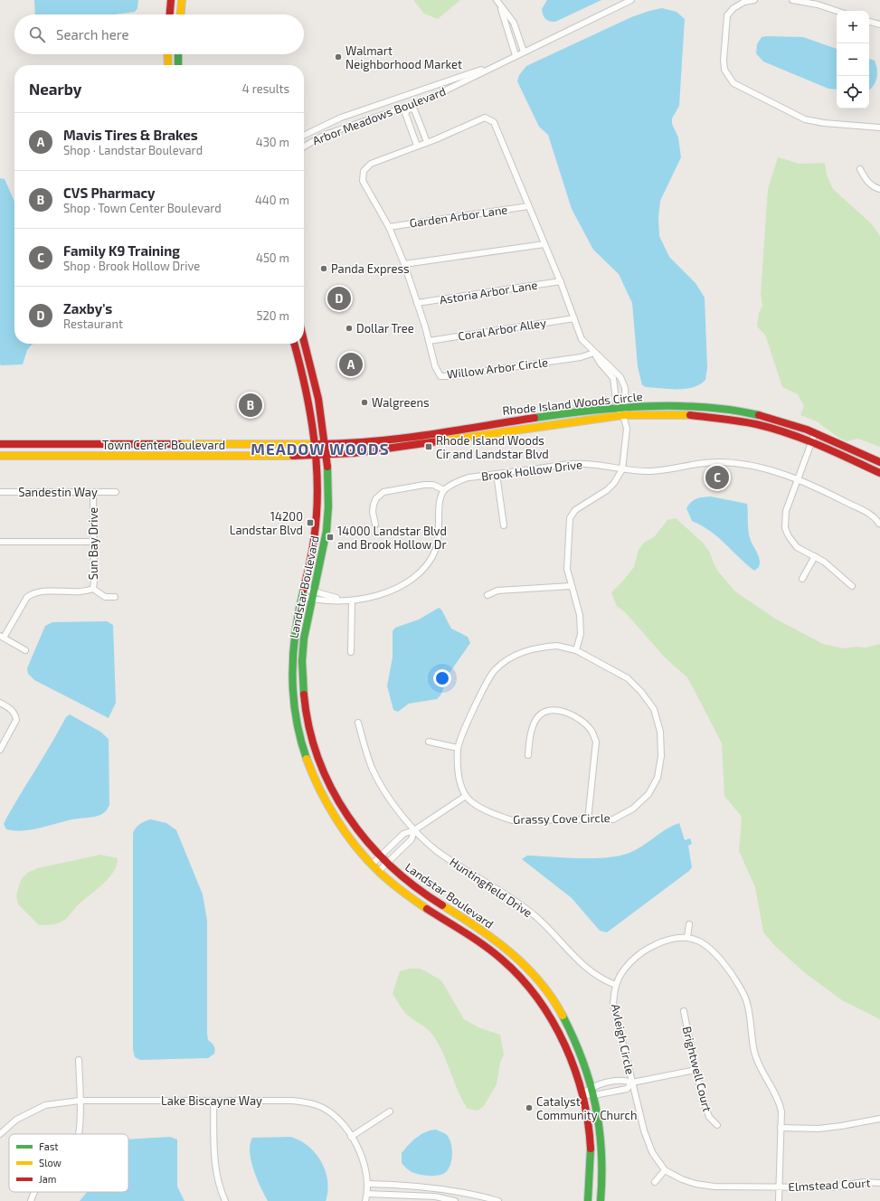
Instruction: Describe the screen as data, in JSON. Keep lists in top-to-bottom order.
{
  "streets": {
    "main road": ["Rhode Island Woods Circle", "Town Center Boulevard", "Landstar Boulevard"],
    "street": [
      "Arbor Meadows Boulevard",
      "Garden Arbor Lane",
      "Astoria Arbor Lane",
      "Coral Arbor Alley",
      "Willow Arbor Circle",
      "Brook Hollow Drive",
      "Sandestin Way",
      "Sun Bay Drive",
      "Grassy Cove Circle",
      "Huntingfield Drive",
      "Avleigh Circle",
      "Brightwell Court",
      "Lake Biscayne Way",
      "Elmstead Court"
    ]
  },
  "crossings": [
    ["Garden Arbor Lane", "Willow Arbor Circle"],
    ["Astoria Arbor Lane", "Willow Arbor Circle"],
    ["Coral Arbor Alley", "Willow Arbor Circle"],
    ["Rhode Island Woods Circle", "Town Center Boulevard"],
    ["Rhode Island Woods Circle", "Landstar Boulevard"],
    ["Town Center Boulevard", "Landstar Boulevard"],
    ["Sandestin Way", "Sun Bay Drive"],
    ["Huntingfield Drive", "Avleigh Circle"],
    ["Avleigh Circle", "Elmstead Court"]
  ],
  "districts": ["MEADOW WOODS"],
  "places": {
    "other": [
      "Walmart Neighborhood Market",
      "Panda Express",
      "Dollar Tree",
      "Walgreens",
      "Catalyst Community Church"
    ],
    "transit": ["Rhode Island Woods Cir and Landstar Blvd", "14200 Landstar Blvd", "14000 Landstar Blvd and Brook Hollow Dr"]
  },
  "legend": ["Fast", "Slow", "Jam"],
  "page": {
    "map_buttons": ["+", "−"],
    "search": "Search here",
    "heading": ["Nearby", "4 results"],
    "list": [
      {
        "mark": "A",
        "name": "Mavis Tires & Brakes",
        "note": "Shop · Landstar Boulevard",
        "value": "430 m"
      },
      {
        "mark": "B",
        "name": "CVS Pharmacy",
        "note": "Shop · Town Center Boulevard",
        "value": "440 m"
      },
      {
        "mark": "C",
        "name": "Family K9 Training",
        "note": "Shop · Brook Hollow Drive",
        "value": "450 m"
      },
      {
        "mark": "D",
        "name": "Zaxby's",
        "note": "Restaurant",
        "value": "520 m"
      }
    ],
    "pins": [
      "D",
      "A",
      "B",
      "C"
    ]
  }
}
